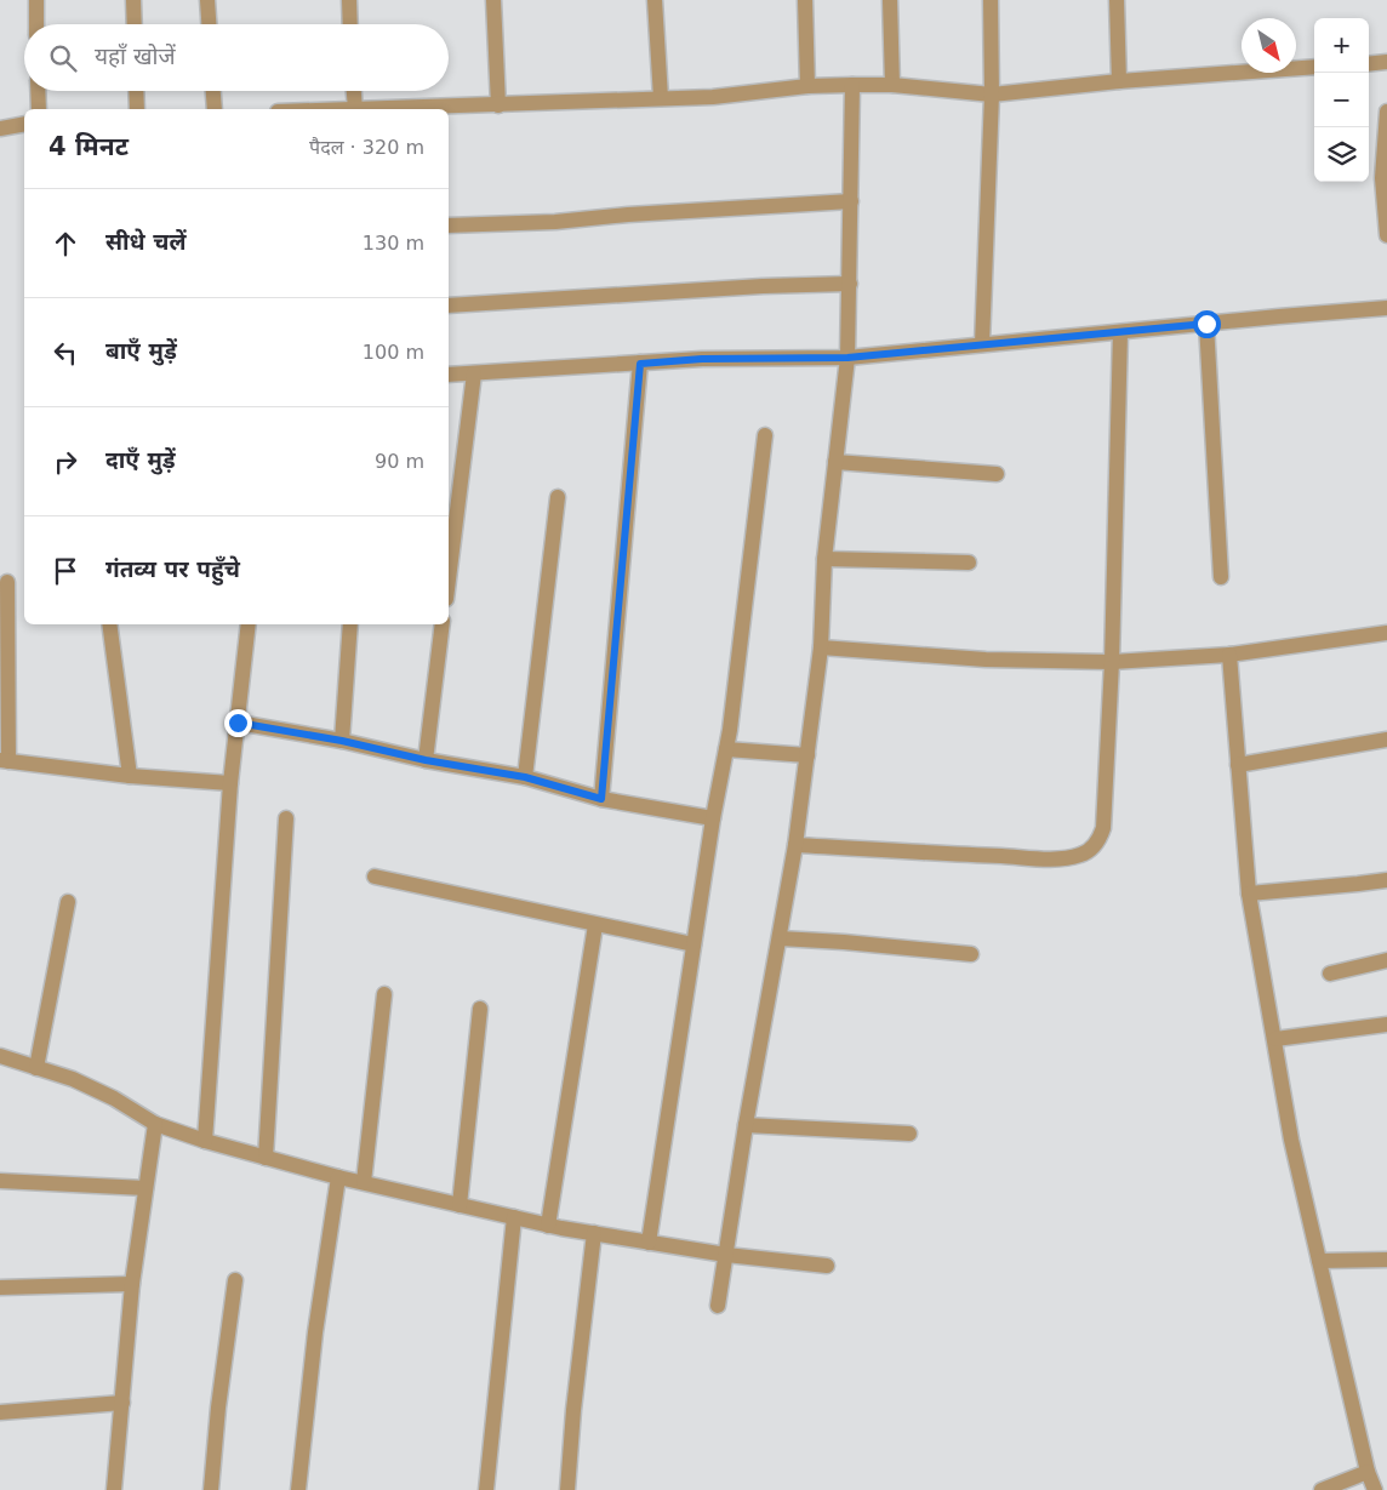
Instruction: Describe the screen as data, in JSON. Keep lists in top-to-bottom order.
{
  "north": "bottom right",
  "page": {
    "map_buttons": ["+", "−"],
    "search": "यहाँ खोजें",
    "heading": ["4 मिनट", "पैदल · 320 m"],
    "list": [
      ["सीधे चलें", "130 m"],
      ["बाएँ मुड़ें", "100 m"],
      ["दाएँ मुड़ें", "90 m"],
      "गंतव्य पर पहुँचे"
    ]
  }
}
